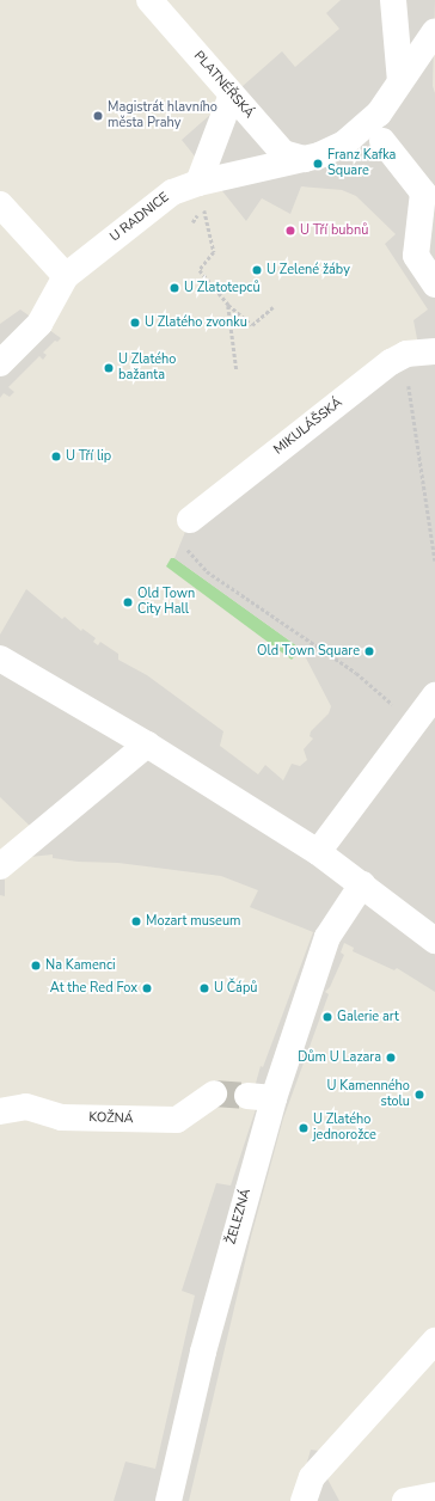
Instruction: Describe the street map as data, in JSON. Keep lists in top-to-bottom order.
{
  "streets": {
    "street": [
      "PLATNÉŘSKÁ",
      "U RADNICE",
      "MIKULÁŠSKÁ",
      "KOŽNÁ",
      "ŽELEZNÁ"
    ]
  },
  "crossings": [
    ["PLATNÉŘSKÁ", "U RADNICE"]
  ],
  "places": [
    "Magistrát hlavního města Prahy",
    "Franz Kafka Square",
    "U Tří bubnů",
    "U Zelené žáby",
    "U Zlatotepců",
    "U Zlatého zvonku",
    "U Zlatého bažanta",
    "U Tří lip",
    "Old Town City Hall",
    "Old Town Square",
    "Mozart museum",
    "Na Kamenci",
    "At the Red Fox",
    "U Čápů",
    "Galerie art",
    "Dům U Lazara",
    "U Kamenného stolu",
    "U Zlatého jednorožce"
  ]
}
